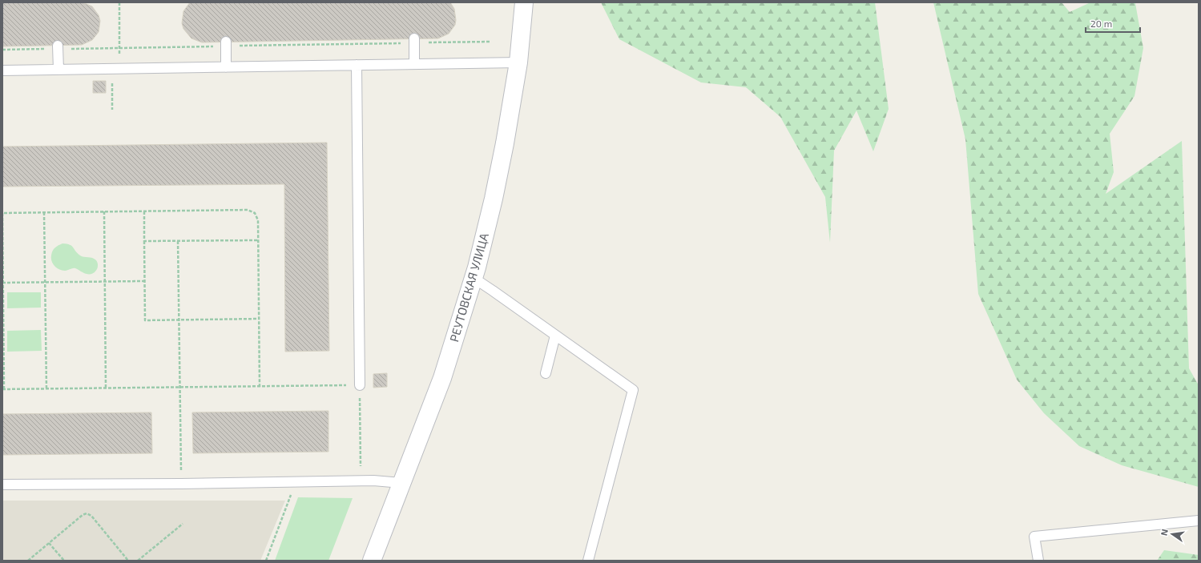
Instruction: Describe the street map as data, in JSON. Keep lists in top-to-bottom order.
{
  "streets": {
    "street": ["РЕУТОВСКАЯ УЛИЦА"]
  },
  "scale_bar": "20 m",
  "north": "left"
}
